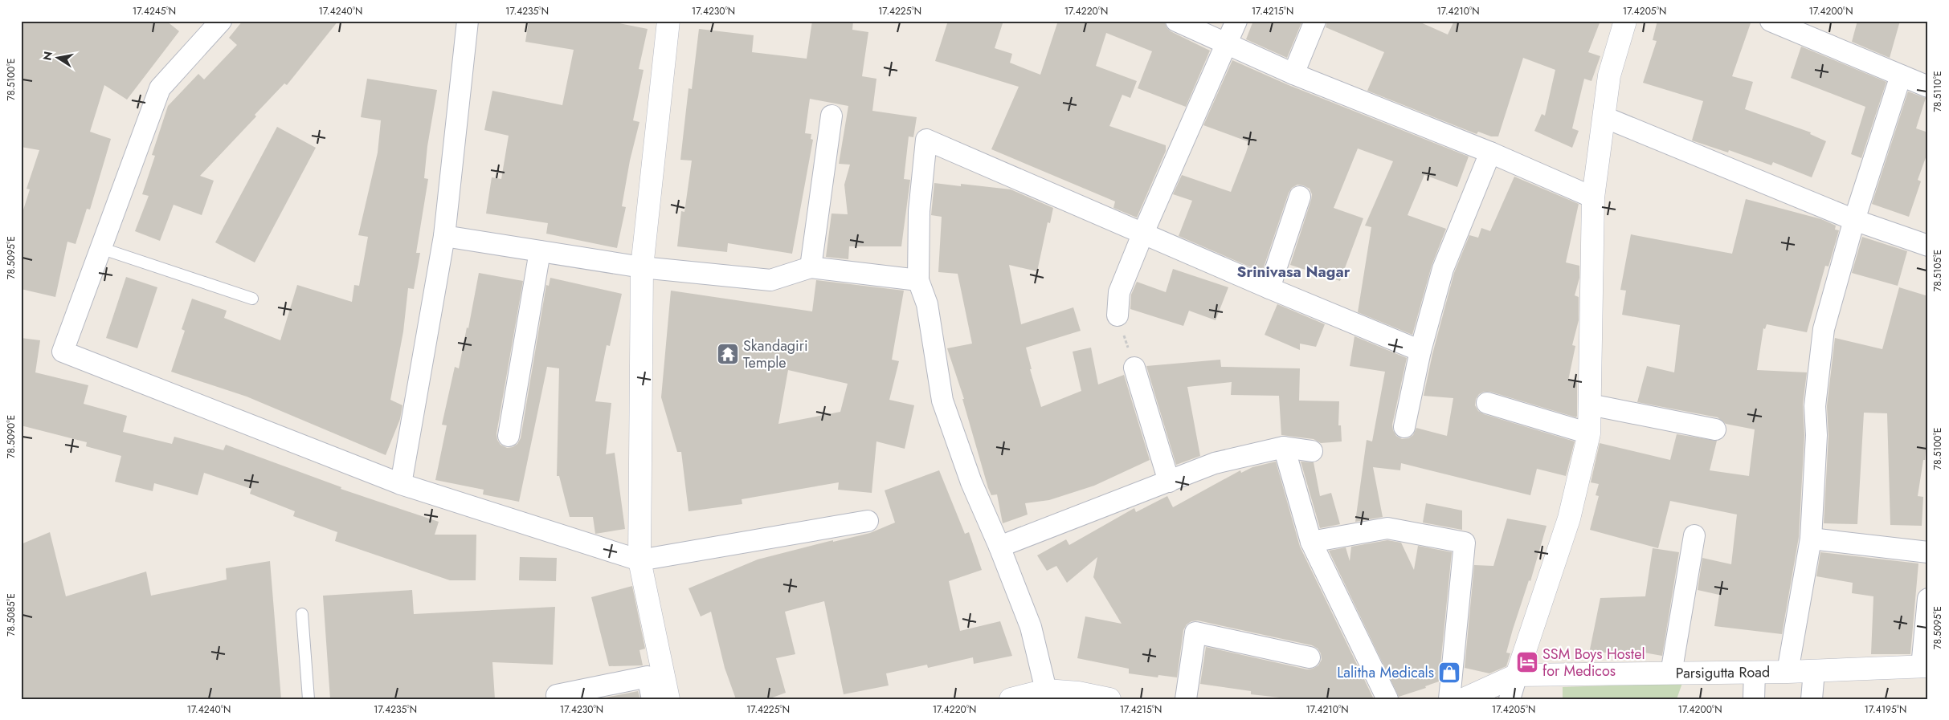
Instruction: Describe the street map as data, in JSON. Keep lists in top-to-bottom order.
{
  "streets": {
    "street": ["Parsigutta Road"]
  },
  "districts": ["Srinivasa Nagar"],
  "places": {
    "temple": ["Skandagiri Temple"],
    "hotel": ["SSM Boys Hostel for Medicos"],
    "shop": ["Lalitha Medicals"]
  },
  "north": "left",
  "coordinates": [
    "17.4245°N",
    "17.4240°N",
    "17.4235°N",
    "17.4230°N",
    "17.4225°N",
    "17.4220°N",
    "17.4215°N",
    "17.4210°N",
    "17.4205°N",
    "17.4200°N",
    "78.5100°E",
    "78.5110°E",
    "78.5095°E",
    "78.5105°E",
    "78.5090°E",
    "78.5085°E",
    "17.4195°N"
  ]
}
